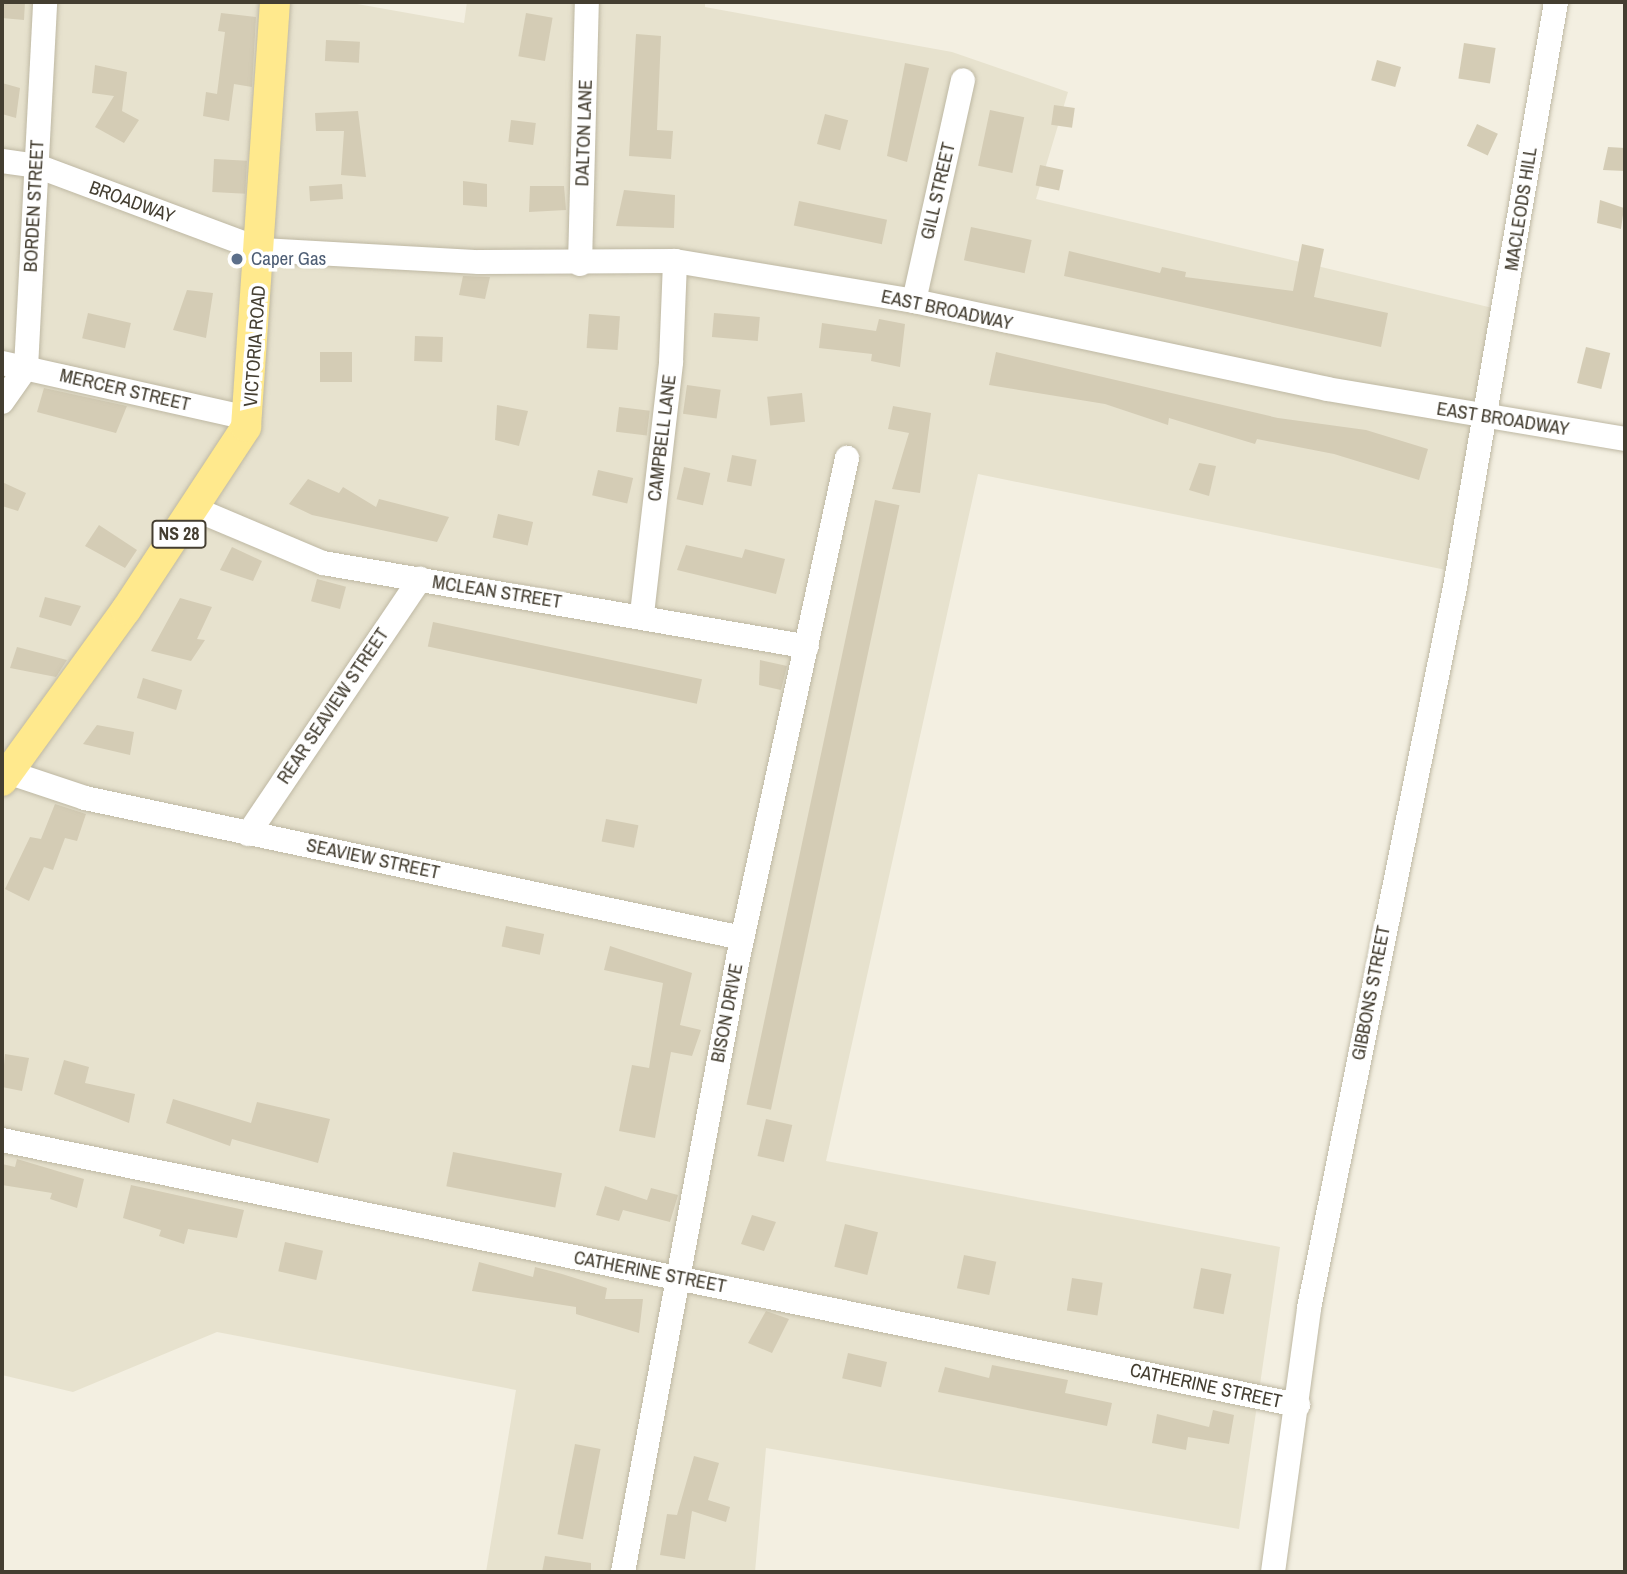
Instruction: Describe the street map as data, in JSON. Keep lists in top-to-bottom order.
{
  "streets": {
    "main road": ["VICTORIA ROAD", "NS 28"],
    "street": [
      "DALTON LANE",
      "GILL STREET",
      "BROADWAY",
      "BORDEN STREET",
      "MACLEODS HILL",
      "EAST BROADWAY",
      "MERCER STREET",
      "CAMPBELL LANE",
      "MCLEAN STREET",
      "REAR SEAVIEW STREET",
      "SEAVIEW STREET",
      "GIBBONS STREET",
      "BISON DRIVE",
      "CATHERINE STREET"
    ]
  },
  "crossings": [
    ["DALTON LANE", "EAST BROADWAY"],
    ["GILL STREET", "EAST BROADWAY"],
    ["BROADWAY", "BORDEN STREET"],
    ["BROADWAY", "EAST BROADWAY"],
    ["BROADWAY", "VICTORIA ROAD"],
    ["BORDEN STREET", "MERCER STREET"],
    ["MACLEODS HILL", "EAST BROADWAY"],
    ["MACLEODS HILL", "GIBBONS STREET"],
    ["EAST BROADWAY", "VICTORIA ROAD"],
    ["EAST BROADWAY", "CAMPBELL LANE"],
    ["EAST BROADWAY", "GIBBONS STREET"],
    ["VICTORIA ROAD", "MERCER STREET"],
    ["VICTORIA ROAD", "MCLEAN STREET"],
    ["VICTORIA ROAD", "SEAVIEW STREET"],
    ["CAMPBELL LANE", "MCLEAN STREET"],
    ["MCLEAN STREET", "REAR SEAVIEW STREET"],
    ["MCLEAN STREET", "BISON DRIVE"],
    ["REAR SEAVIEW STREET", "SEAVIEW STREET"],
    ["SEAVIEW STREET", "BISON DRIVE"],
    ["GIBBONS STREET", "CATHERINE STREET"],
    ["BISON DRIVE", "CATHERINE STREET"]
  ],
  "places": ["Caper Gas"]
}
